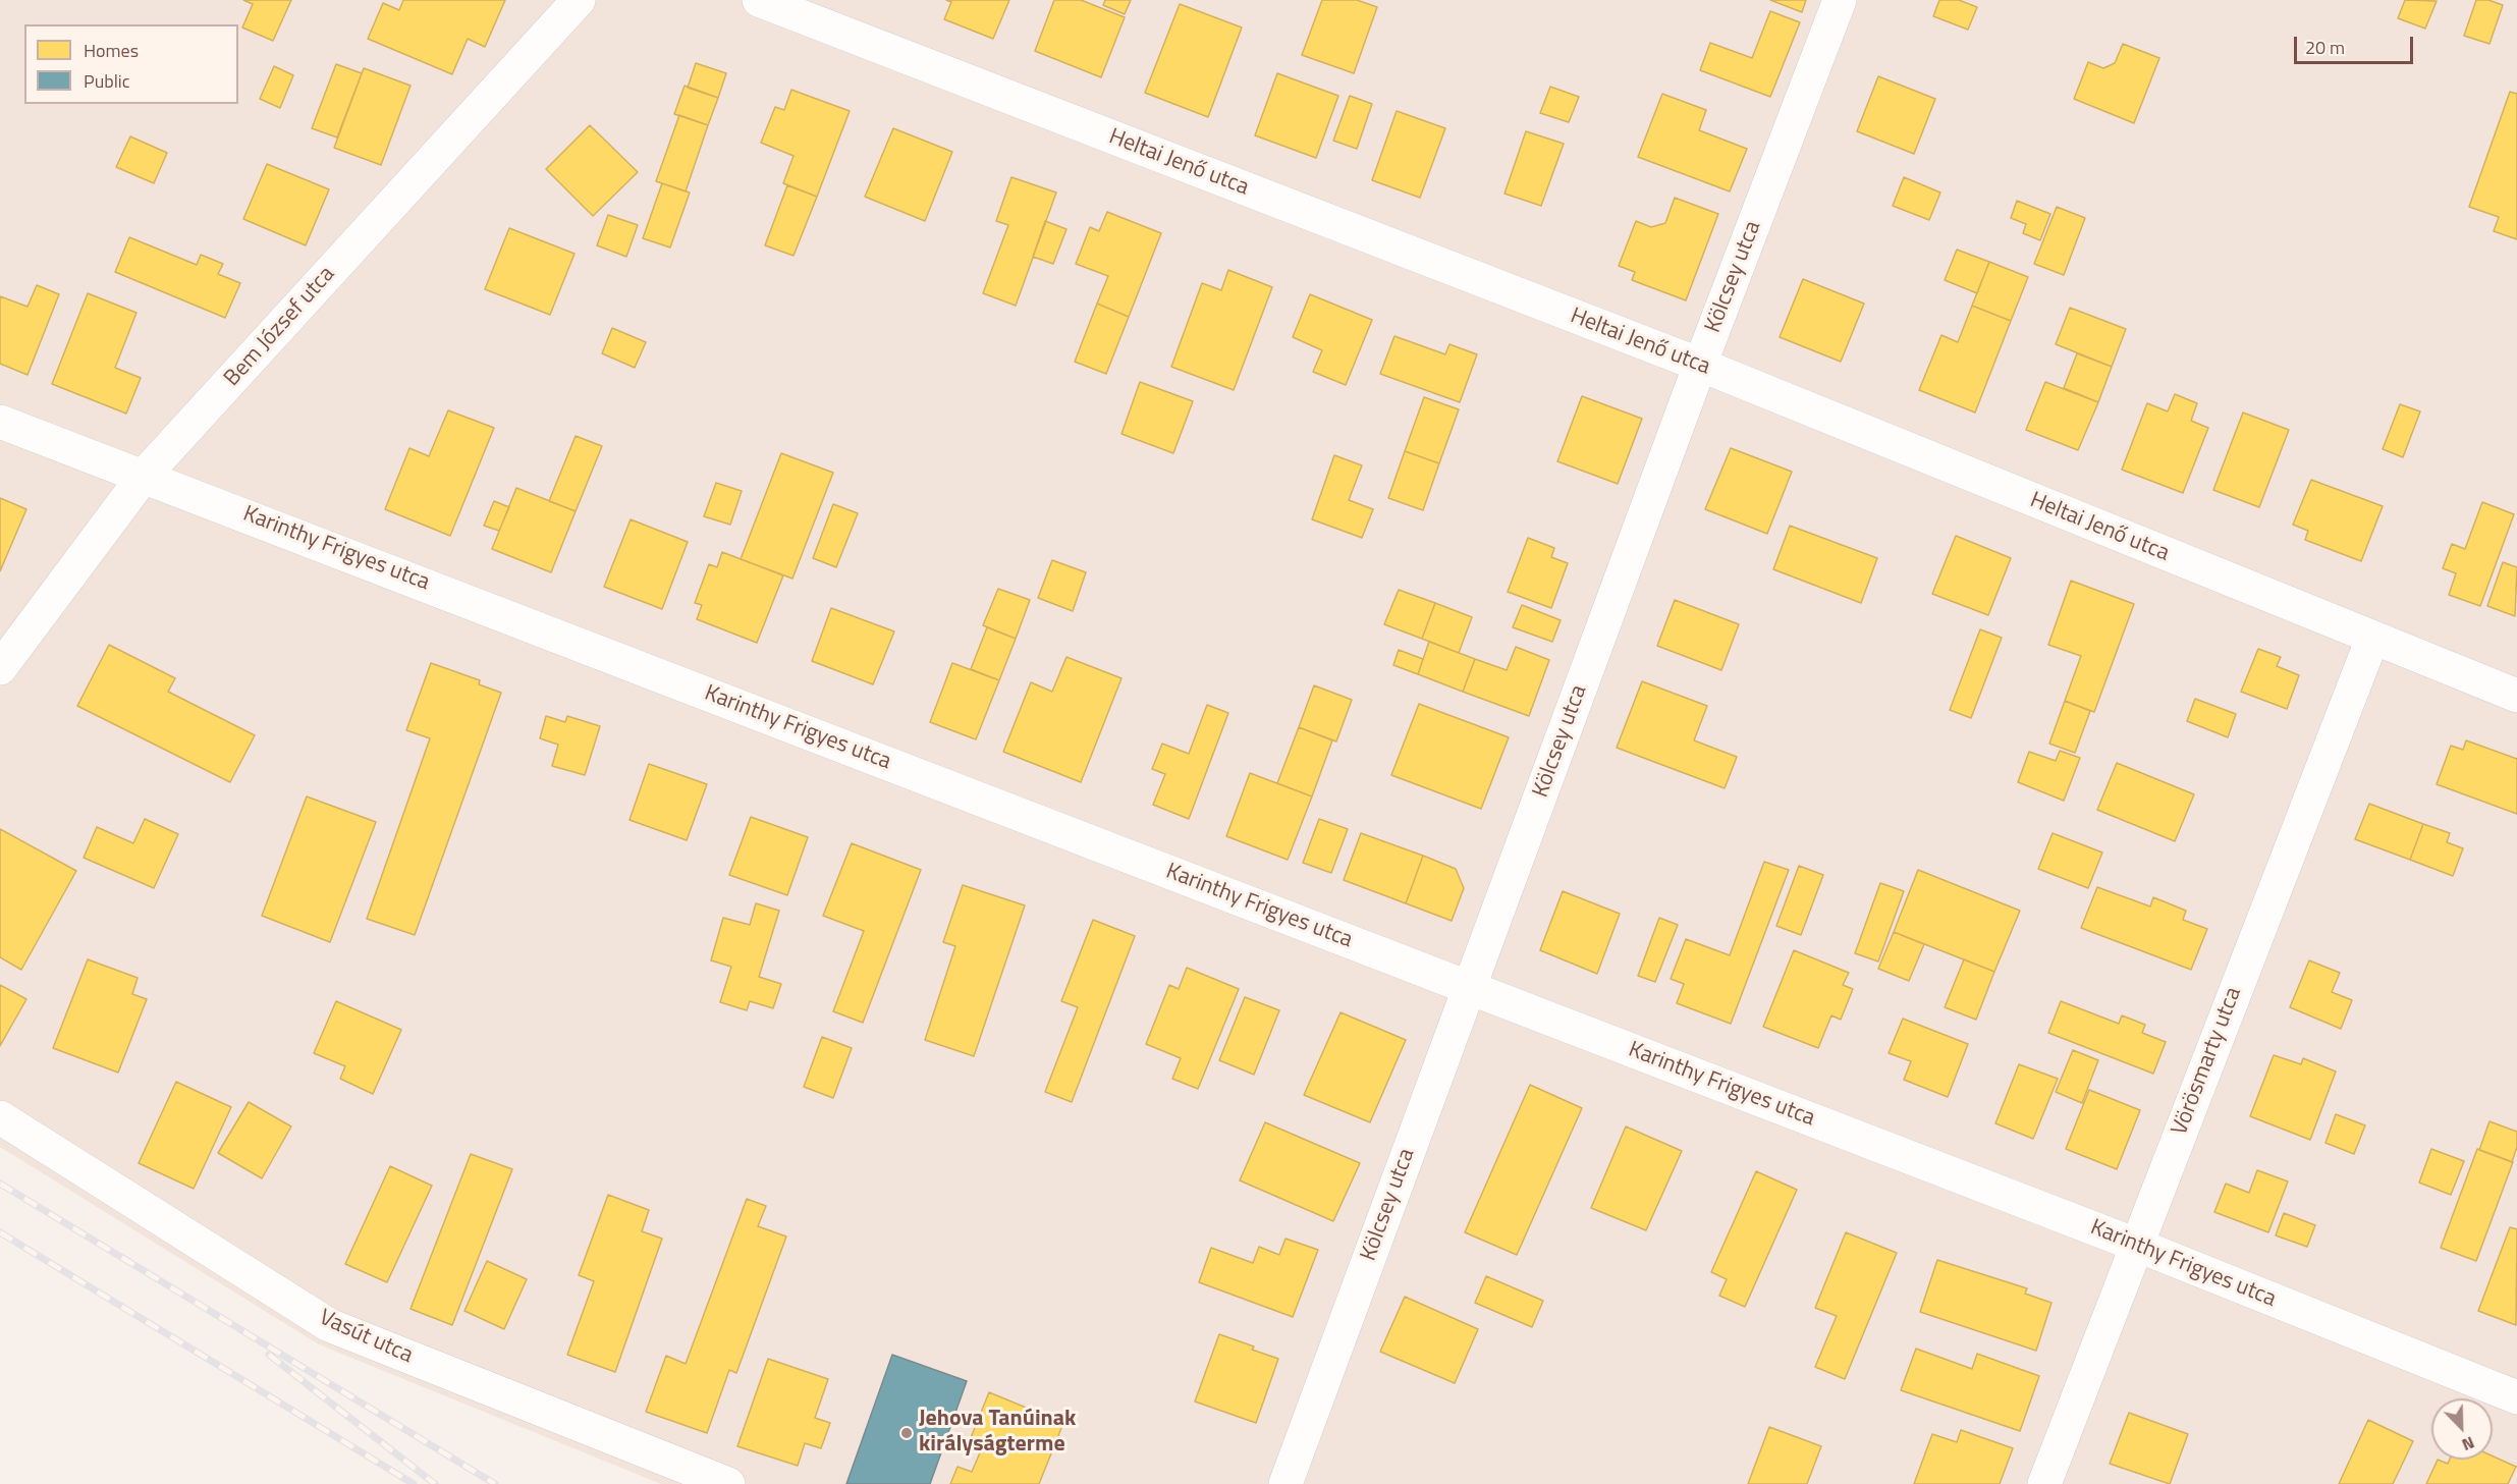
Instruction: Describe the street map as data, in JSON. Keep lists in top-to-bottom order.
{
  "streets": {
    "street": [
      "Heltai Jenő utca",
      "Kölcsey utca",
      "Bem József utca",
      "Karinthy Frigyes utca",
      "Vörösmarty utca",
      "Vasút utca"
    ]
  },
  "crossings": [
    ["Heltai Jenő utca", "Kölcsey utca"],
    ["Heltai Jenő utca", "Vörösmarty utca"],
    ["Kölcsey utca", "Karinthy Frigyes utca"],
    ["Bem József utca", "Karinthy Frigyes utca"],
    ["Karinthy Frigyes utca", "Vörösmarty utca"]
  ],
  "places": ["Jehova Tanúinak királyságterme"],
  "legend": ["Homes", "Public"],
  "scale_bar": "20 m",
  "north": "bottom right"
}
